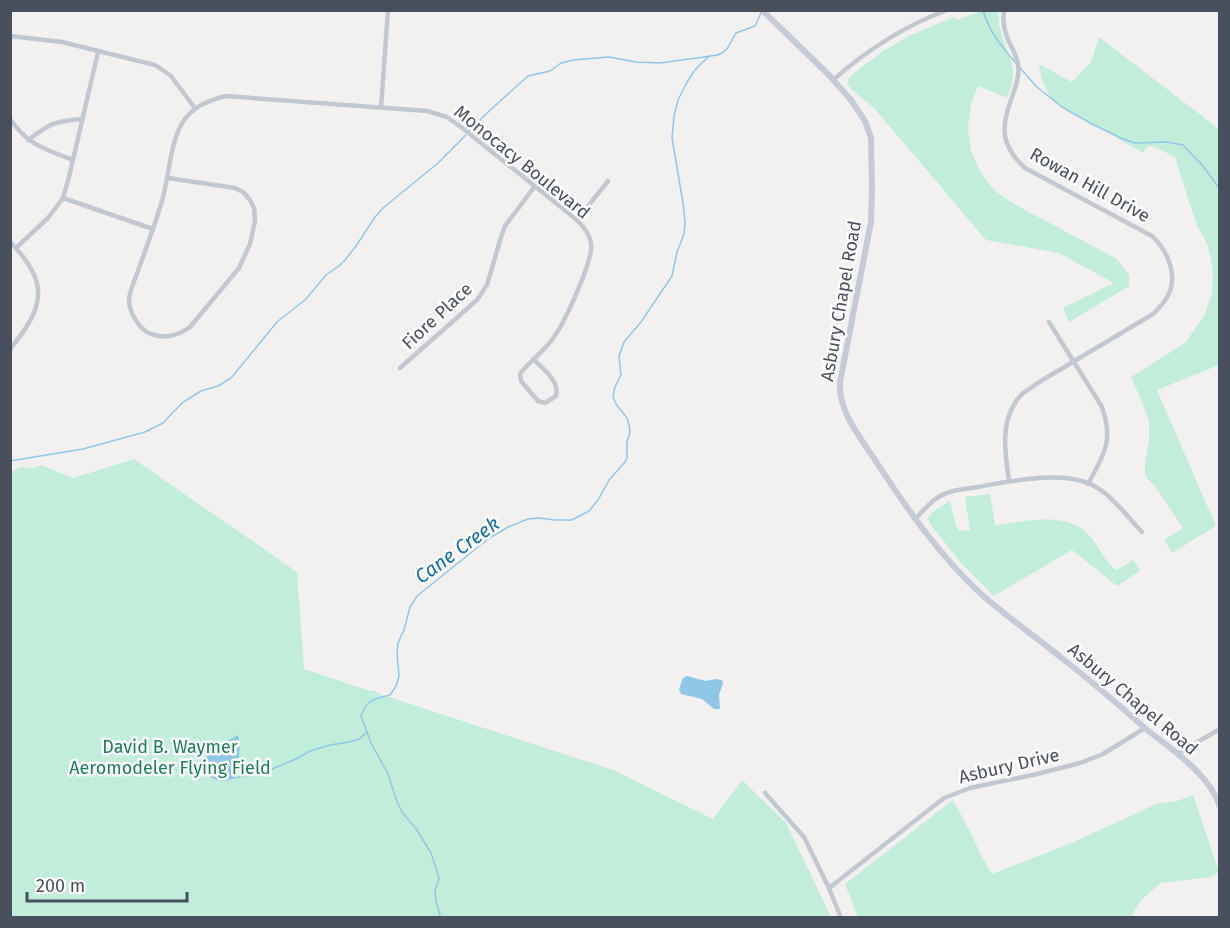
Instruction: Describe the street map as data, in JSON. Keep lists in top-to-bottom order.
{
  "streets": {
    "main road": ["Asbury Chapel Road"],
    "street": [
      "Monocacy Boulevard",
      "Rowan Hill Drive",
      "Fiore Place",
      "Asbury Drive"
    ]
  },
  "crossings": [
    ["Monocacy Boulevard", "Fiore Place"],
    ["Asbury Chapel Road", "Asbury Drive"]
  ],
  "water": ["Cane Creek"],
  "parks": ["David B. Waymer Aeromodeler Flying Field"],
  "scale_bar": "200 m"
}
